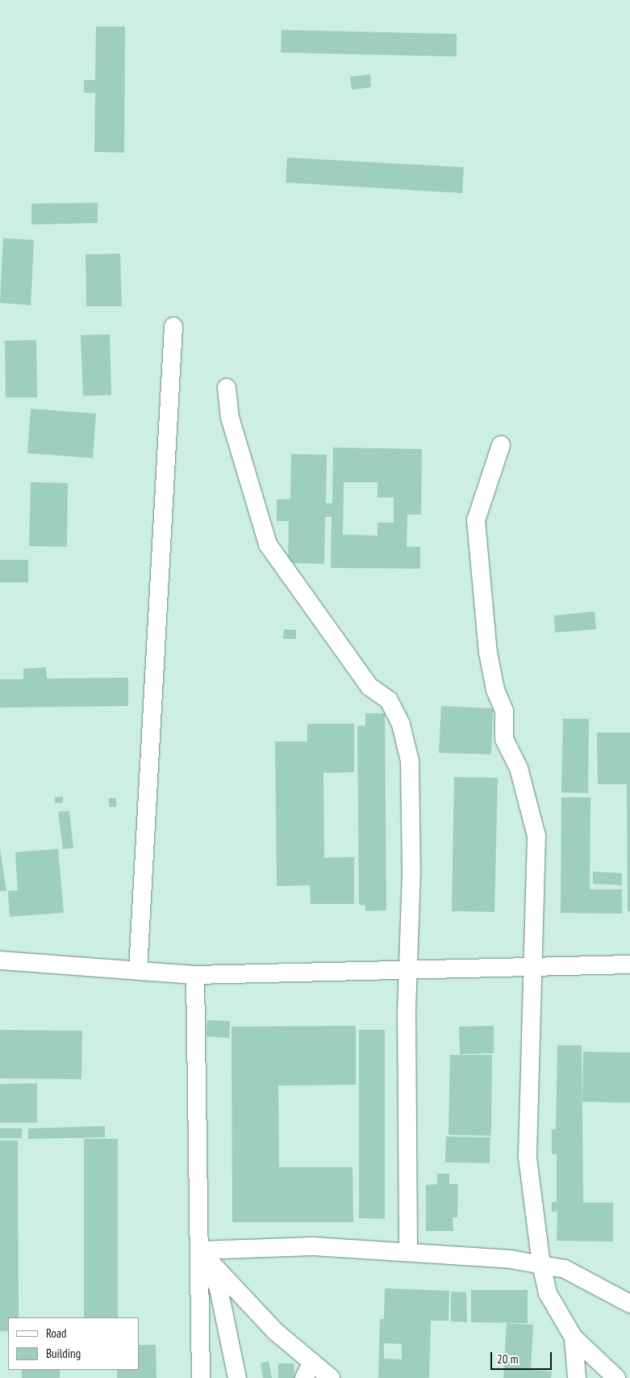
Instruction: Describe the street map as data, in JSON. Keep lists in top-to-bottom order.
{
  "legend": ["Road", "Building"],
  "scale_bar": "20 m"
}
